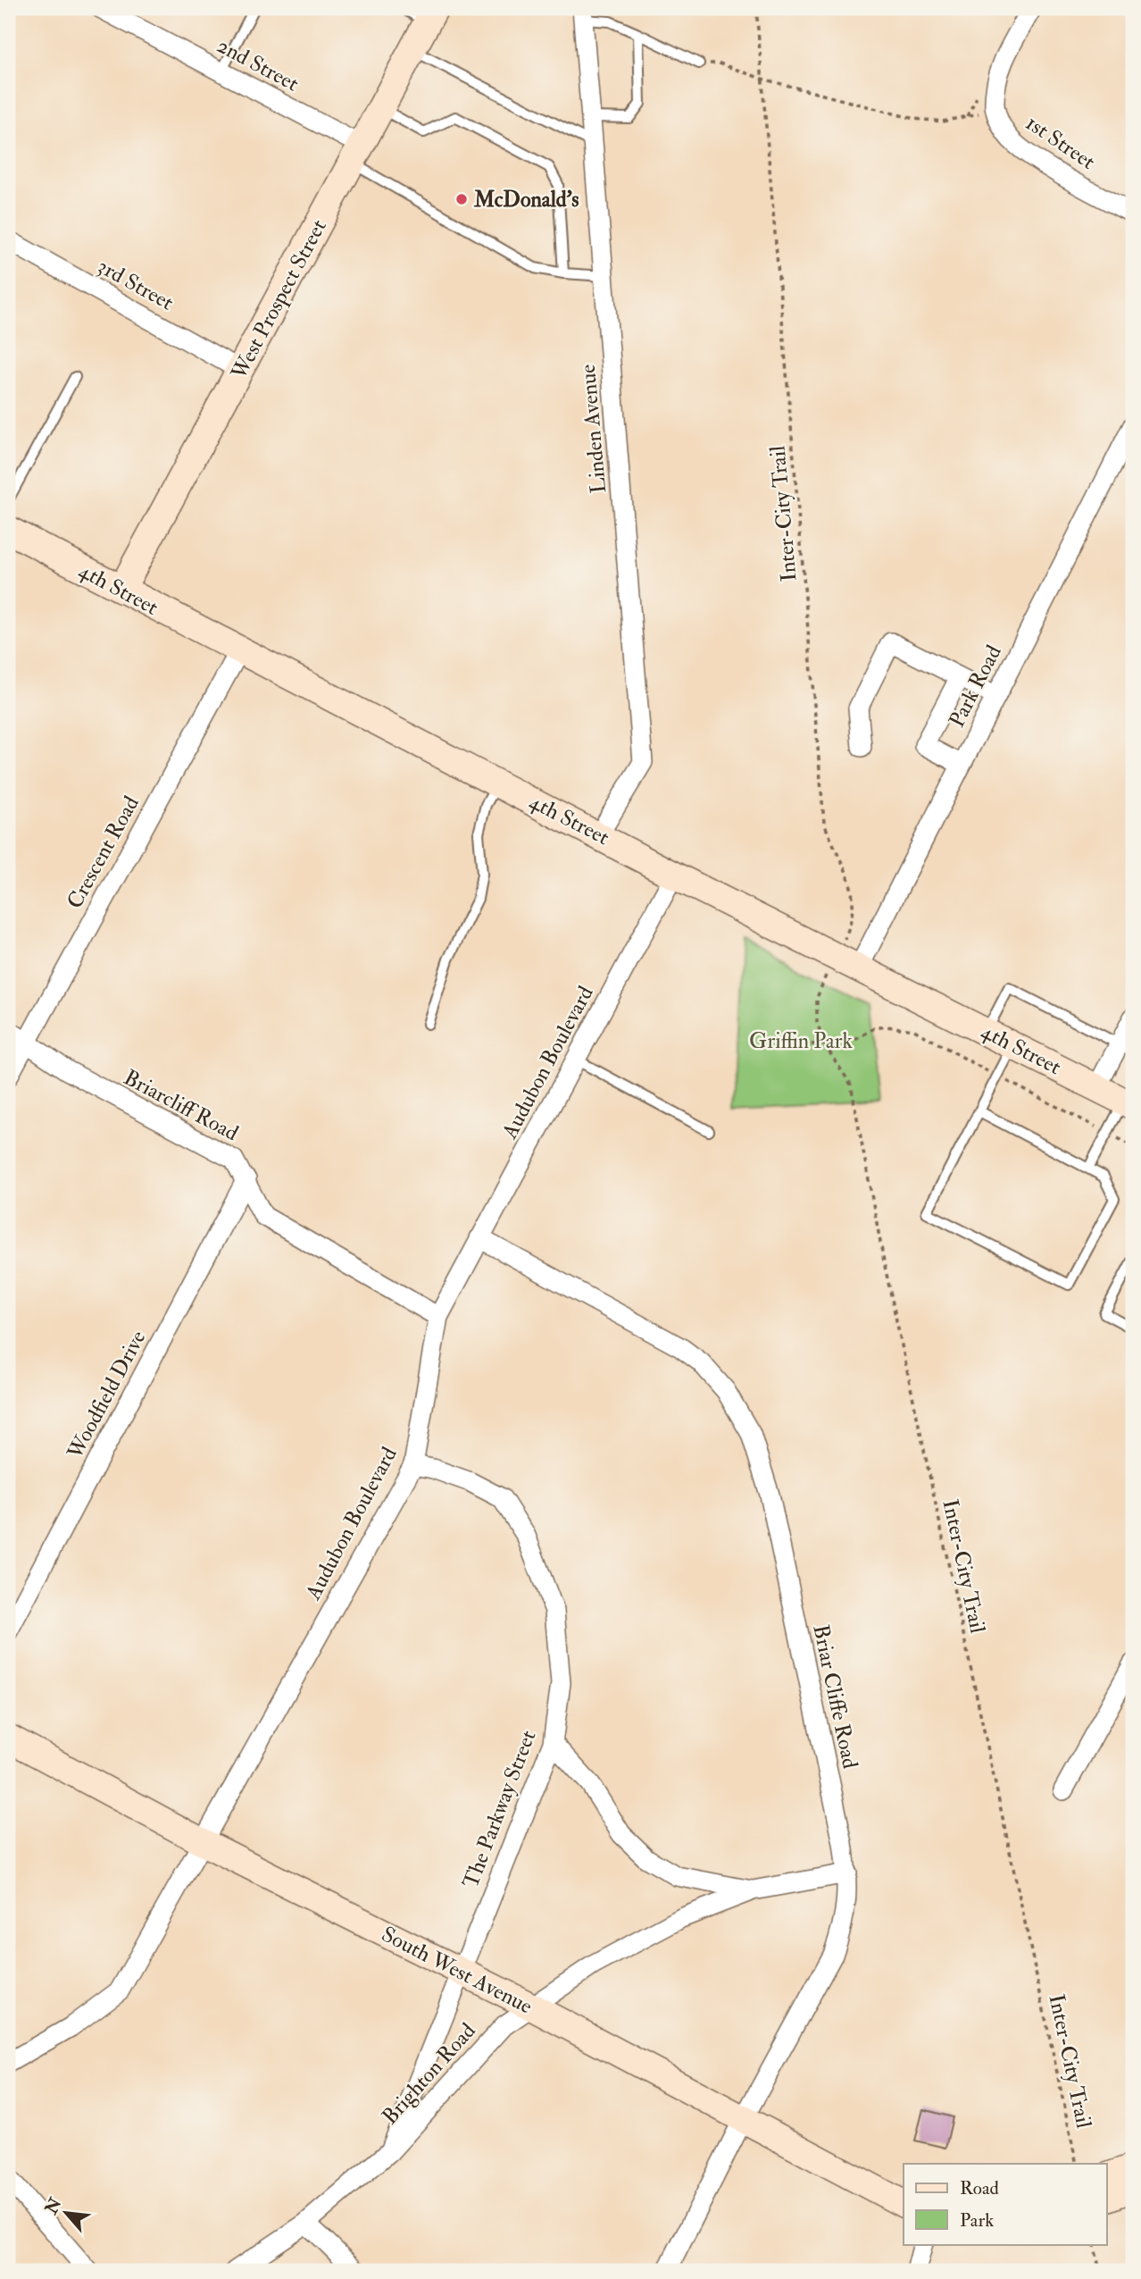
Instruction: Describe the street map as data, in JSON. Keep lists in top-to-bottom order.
{
  "streets": {
    "street": [
      "2nd Street",
      "1st Street",
      "3rd Street",
      "West Prospect Street",
      "Linden Avenue",
      "4th Street",
      "Park Road",
      "Crescent Road",
      "Audubon Boulevard",
      "Briarcliff Road",
      "Woodfield Drive",
      "Briar Cliffe Road",
      "The Parkway Street",
      "South West Avenue",
      "Brighton Road"
    ],
    "path": ["Inter-City Trail"]
  },
  "crossings": [
    ["2nd Street", "West Prospect Street"],
    ["3rd Street", "West Prospect Street"],
    ["West Prospect Street", "4th Street"],
    ["Linden Avenue", "4th Street"],
    ["4th Street", "Park Road"],
    ["4th Street", "Crescent Road"],
    ["4th Street", "Audubon Boulevard"],
    ["Crescent Road", "Briarcliff Road"],
    ["Audubon Boulevard", "Briarcliff Road"],
    ["Audubon Boulevard", "Briar Cliffe Road"],
    ["Audubon Boulevard", "The Parkway Street"],
    ["Audubon Boulevard", "South West Avenue"],
    ["Briarcliff Road", "Woodfield Drive"],
    ["Briar Cliffe Road", "South West Avenue"],
    ["Briar Cliffe Road", "Brighton Road"],
    ["The Parkway Street", "South West Avenue"],
    ["The Parkway Street", "Brighton Road"],
    ["South West Avenue", "Brighton Road"]
  ],
  "parks": ["Griffin Park"],
  "places": ["McDonald's"],
  "legend": ["Road", "Park"],
  "north": "top left"
}
